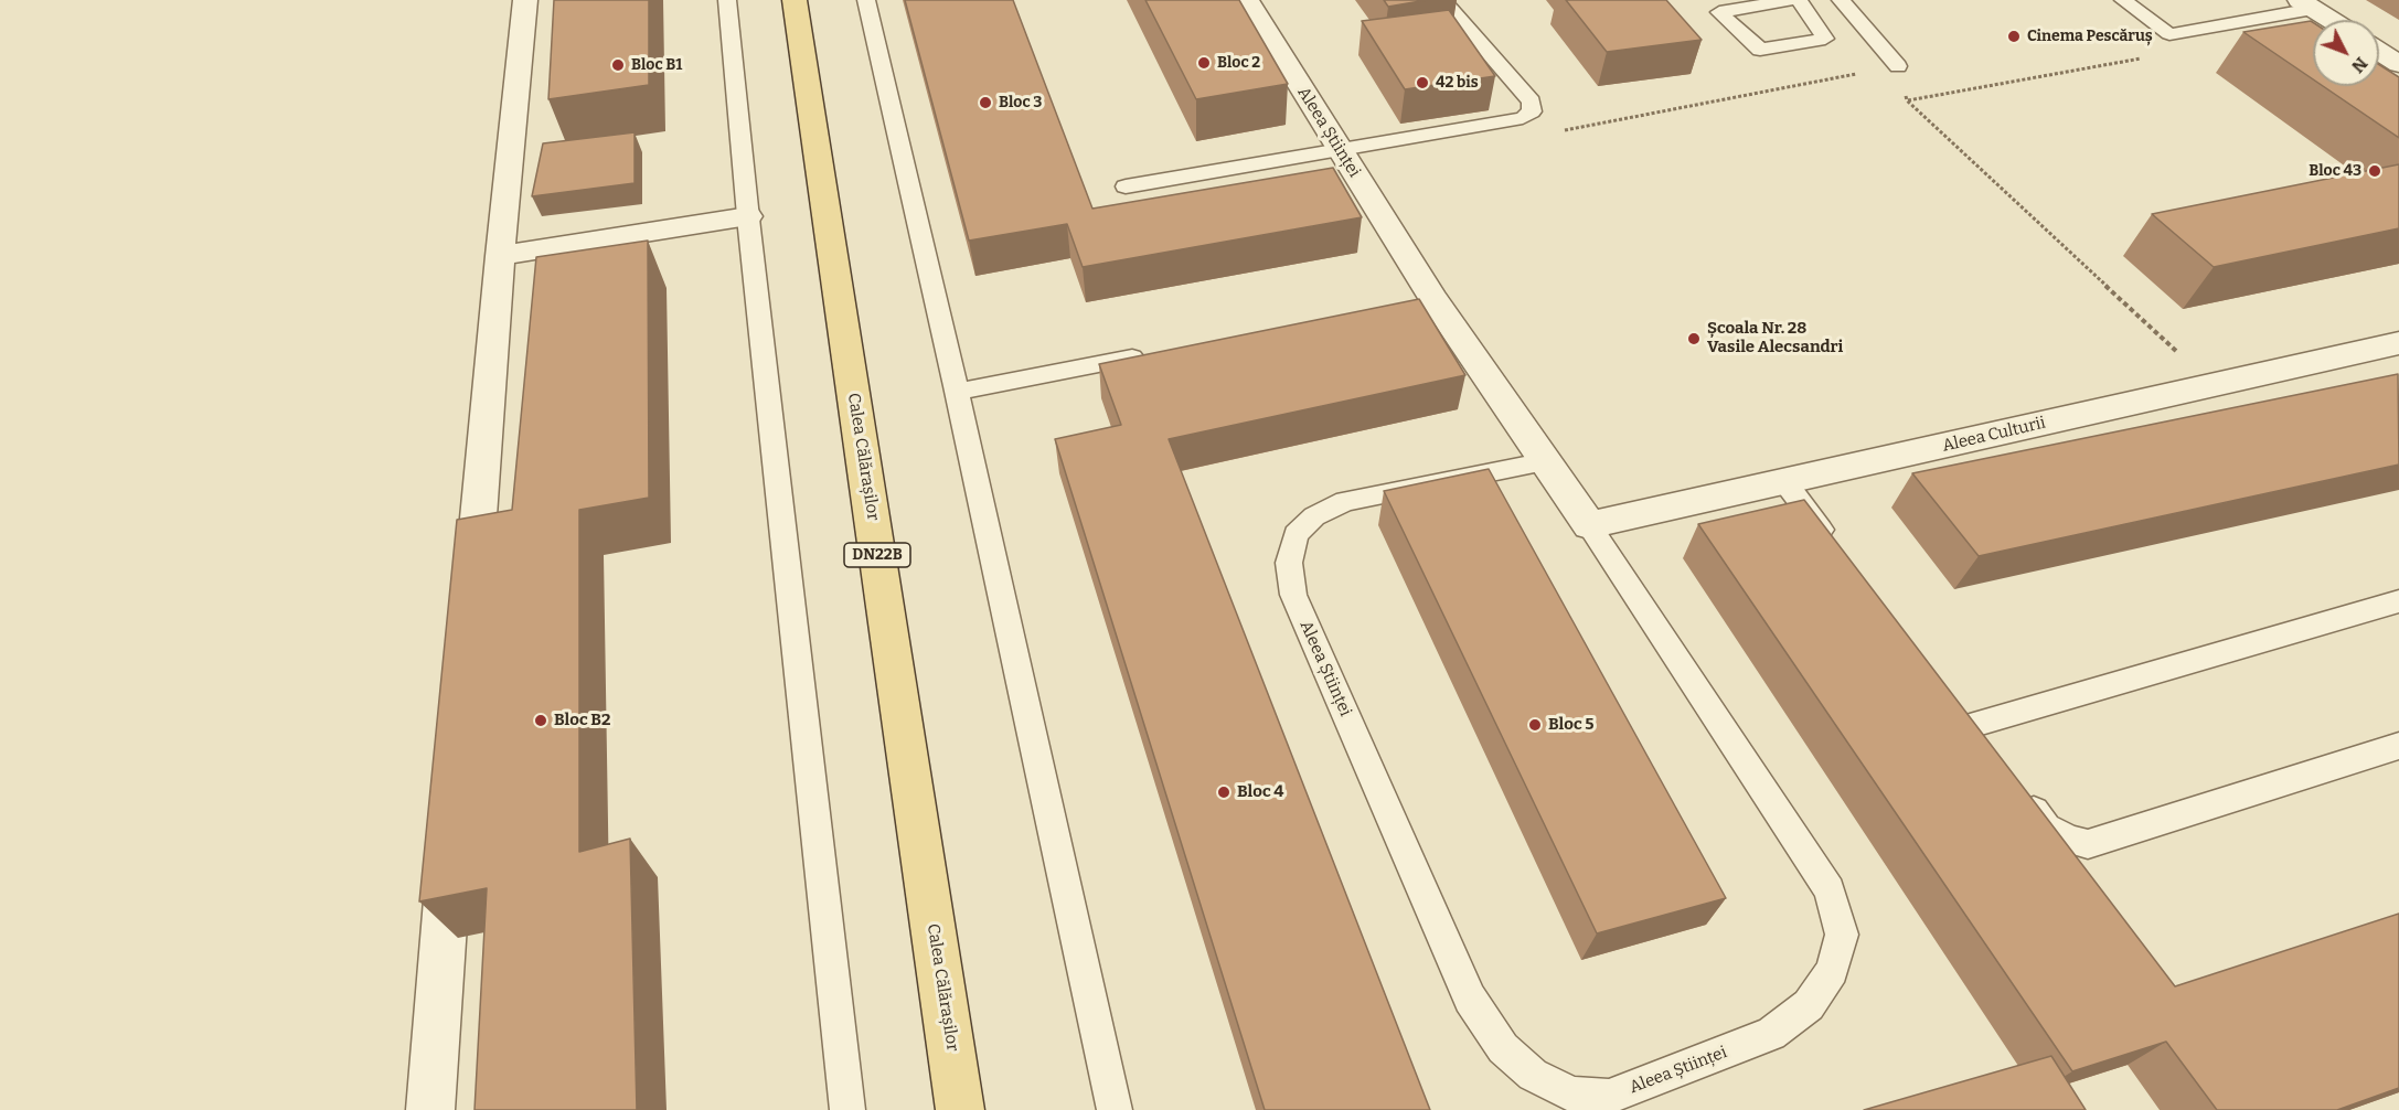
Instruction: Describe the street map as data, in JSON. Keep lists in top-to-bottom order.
{
  "streets": {
    "main road": ["Calea Călărașilor", "DN22B"],
    "street": ["Aleea Științei", "Aleea Culturii"]
  },
  "crossings": [
    ["Aleea Științei", "Aleea Culturii"]
  ],
  "places": [
    "Cinema Pescăruș",
    "Bloc 2",
    "Bloc B1",
    "42 bis",
    "Bloc 3",
    "Bloc 43",
    "Școala Nr. 28 Vasile Alecsandri",
    "Bloc B2",
    "Bloc 5",
    "Bloc 4"
  ],
  "north": "bottom right"
}
